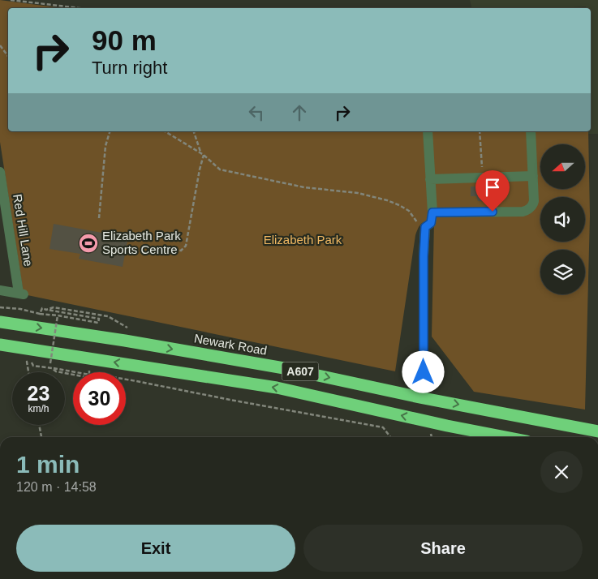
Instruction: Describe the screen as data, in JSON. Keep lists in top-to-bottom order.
{
  "streets": {
    "highway": ["Newark Road", "A607"],
    "street": ["Red Hill Lane"]
  },
  "parks": ["Elizabeth Park"],
  "places": {
    "sports": ["Elizabeth Park Sports Centre"]
  },
  "north": "left",
  "page": {
    "turn": ["90 m", "Turn right"],
    "speed": "23 km/h",
    "limit": "30",
    "heading": ["1 min", "120 m · 14:58"],
    "buttons": ["Exit", "Share"]
  }
}
